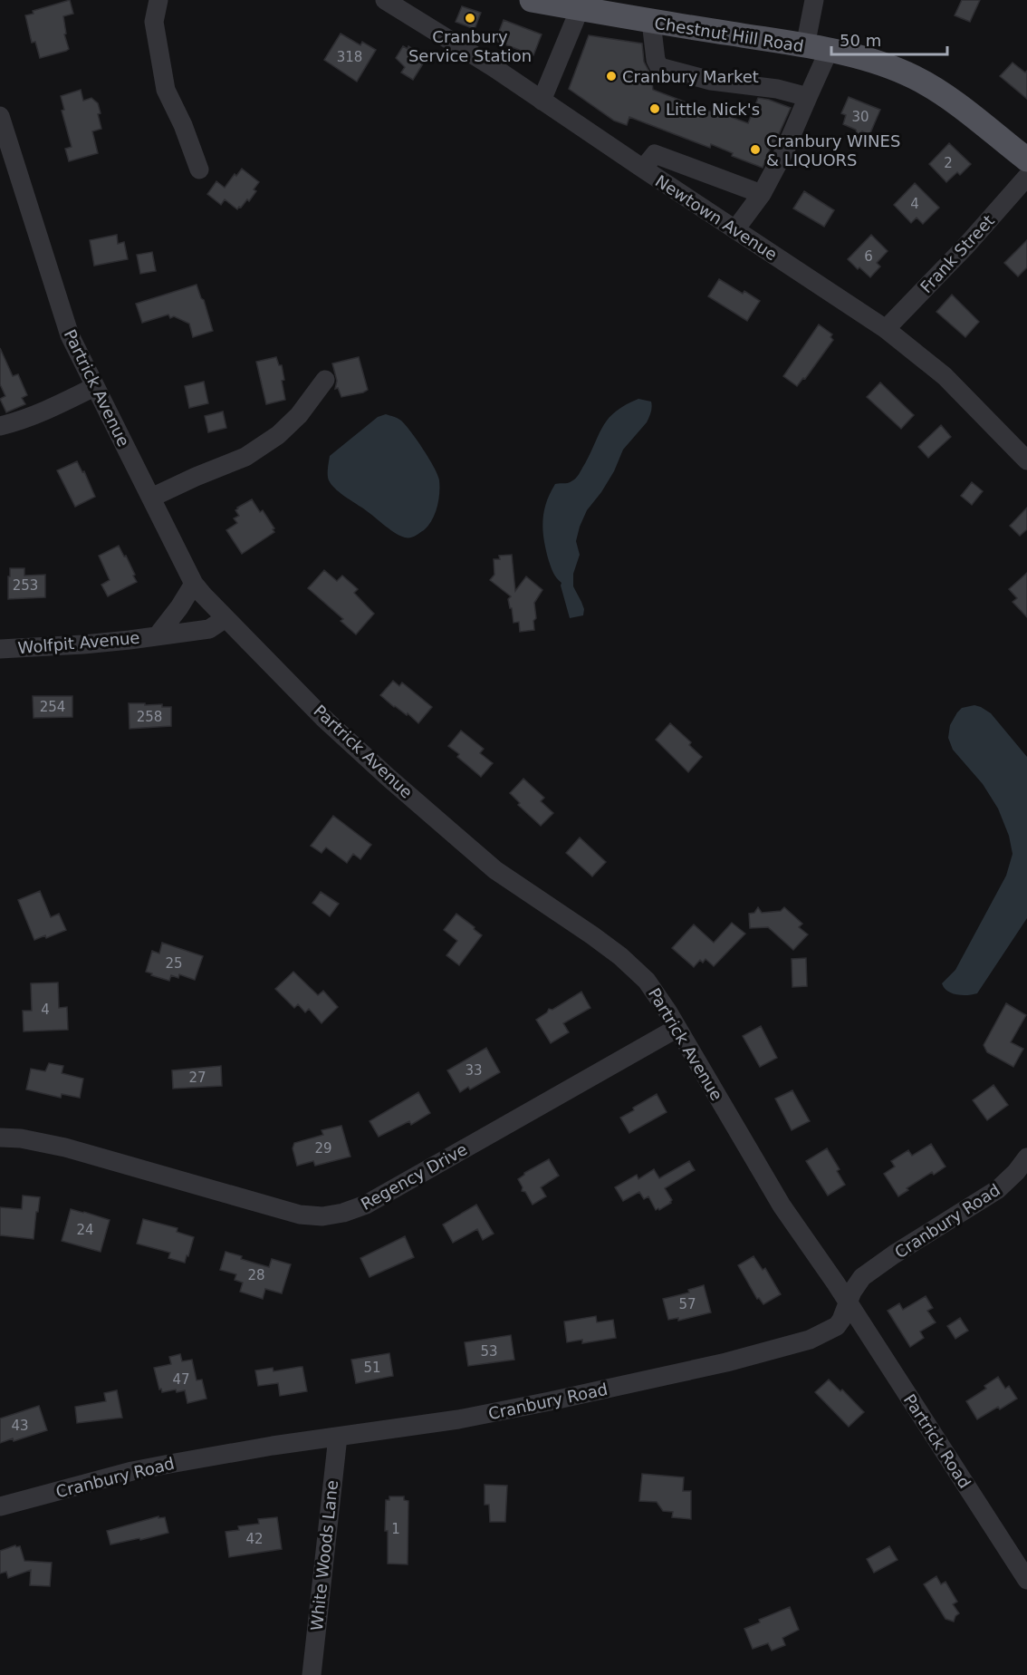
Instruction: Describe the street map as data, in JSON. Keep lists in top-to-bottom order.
{
  "streets": {
    "main road": ["Chestnut Hill Road"],
    "street": [
      "Newtown Avenue",
      "Frank Street",
      "Partrick Avenue",
      "Wolfpit Avenue",
      "Regency Drive",
      "Cranbury Road",
      "Partrick Road",
      "White Woods Lane"
    ]
  },
  "crossings": [
    ["Newtown Avenue", "Frank Street"],
    ["Partrick Avenue", "Wolfpit Avenue"],
    ["Partrick Avenue", "Regency Drive"],
    ["Partrick Avenue", "Cranbury Road"],
    ["Partrick Avenue", "Partrick Road"],
    ["Cranbury Road", "Partrick Road"],
    ["Cranbury Road", "White Woods Lane"]
  ],
  "places": [
    "Cranbury Service Station",
    "Cranbury Market",
    "Little Nick's",
    "Cranbury WINES & LIQUORS"
  ],
  "house_numbers": [
    "318",
    "30",
    "2",
    "4",
    "6",
    "253",
    "254",
    "258",
    "25",
    "4",
    "33",
    "27",
    "29",
    "24",
    "28",
    "57",
    "53",
    "51",
    "47",
    "43",
    "1",
    "42"
  ],
  "scale_bar": "50 m"
}
